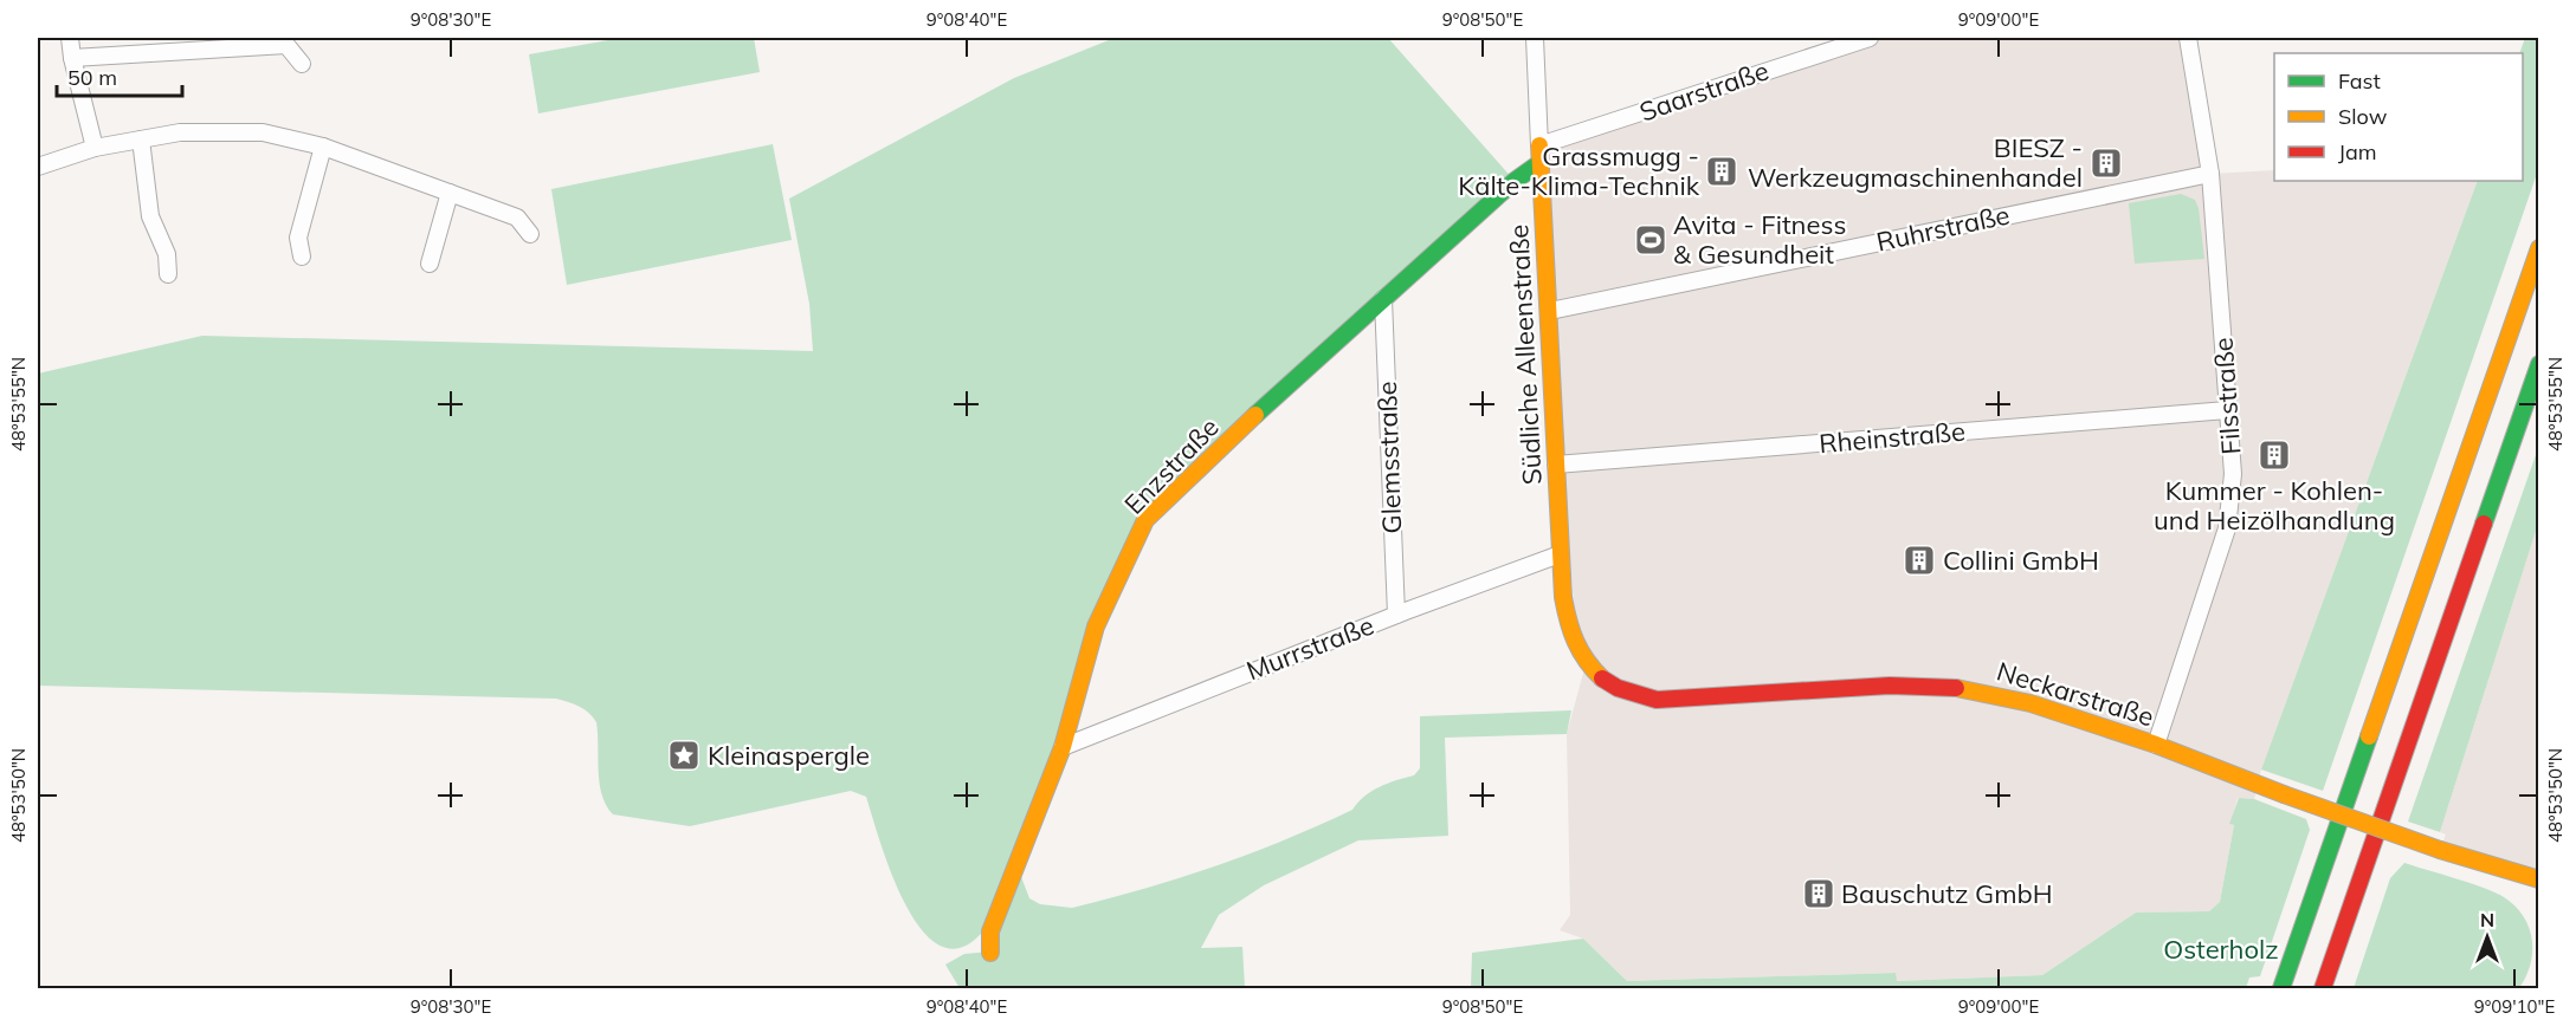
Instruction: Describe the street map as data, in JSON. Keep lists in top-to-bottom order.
{
  "streets": {
    "main road": ["Südliche Alleenstraße", "Enzstraße", "Neckarstraße"],
    "street": [
      "Saarstraße",
      "Ruhrstraße",
      "Filsstraße",
      "Rheinstraße",
      "Glemsstraße",
      "Murrstraße"
    ]
  },
  "crossings": [
    ["Saarstraße", "Südliche Alleenstraße"],
    ["Saarstraße", "Enzstraße"],
    ["Ruhrstraße", "Südliche Alleenstraße"],
    ["Ruhrstraße", "Filsstraße"],
    ["Südliche Alleenstraße", "Rheinstraße"],
    ["Südliche Alleenstraße", "Enzstraße"],
    ["Südliche Alleenstraße", "Murrstraße"],
    ["Südliche Alleenstraße", "Neckarstraße"],
    ["Filsstraße", "Rheinstraße"],
    ["Filsstraße", "Neckarstraße"],
    ["Glemsstraße", "Enzstraße"],
    ["Glemsstraße", "Murrstraße"],
    ["Enzstraße", "Murrstraße"]
  ],
  "parks": ["Osterholz"],
  "places": {
    "building": [
      "BIESZ - Werkzeugmaschinenhandel",
      "Grassmugg - Kälte-Klima-Technik",
      "Kummer - Kohlen- und Heizölhandlung",
      "Collini GmbH",
      "Bauschutz GmbH"
    ],
    "sports": ["Avita - Fitness & Gesundheit"],
    "place": ["Kleinaspergle"]
  },
  "legend": ["Fast", "Slow", "Jam"],
  "scale_bar": "50 m",
  "north": "top",
  "coordinates": [
    "9°08'30\"E",
    "9°08'40\"E",
    "9°08'50\"E",
    "9°09'00\"E",
    "48°53'55\"N",
    "48°53'50\"N",
    "9°09'10\"E"
  ]
}
